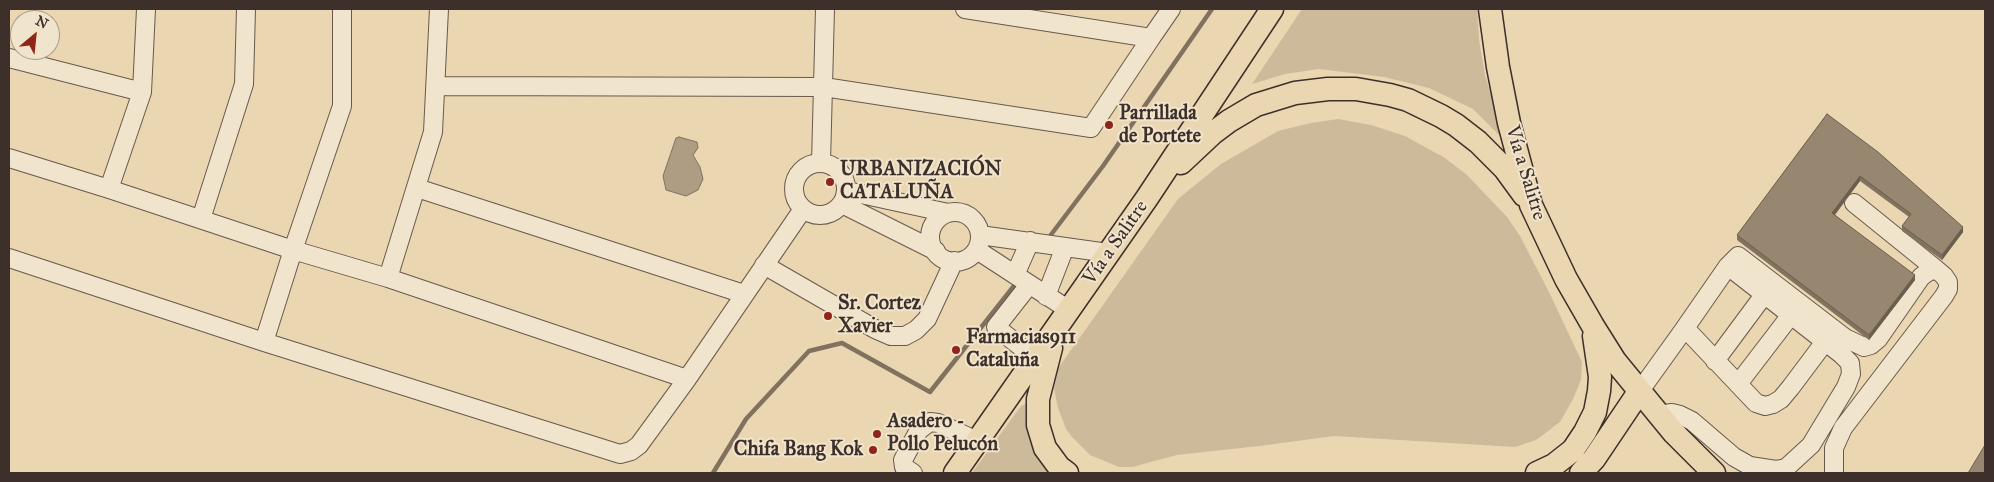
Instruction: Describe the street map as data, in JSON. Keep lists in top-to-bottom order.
{
  "streets": {
    "main road": ["Vía a Salitre"]
  },
  "places": [
    "Parrillada de Portete",
    "URBANIZACIÓN CATALUÑA",
    "Sr. Cortez Xavier",
    "Farmacias911 Cataluña",
    "Asadero - Pollo Pelucón",
    "Chifa Bang Kok"
  ],
  "north": "top right"
}
